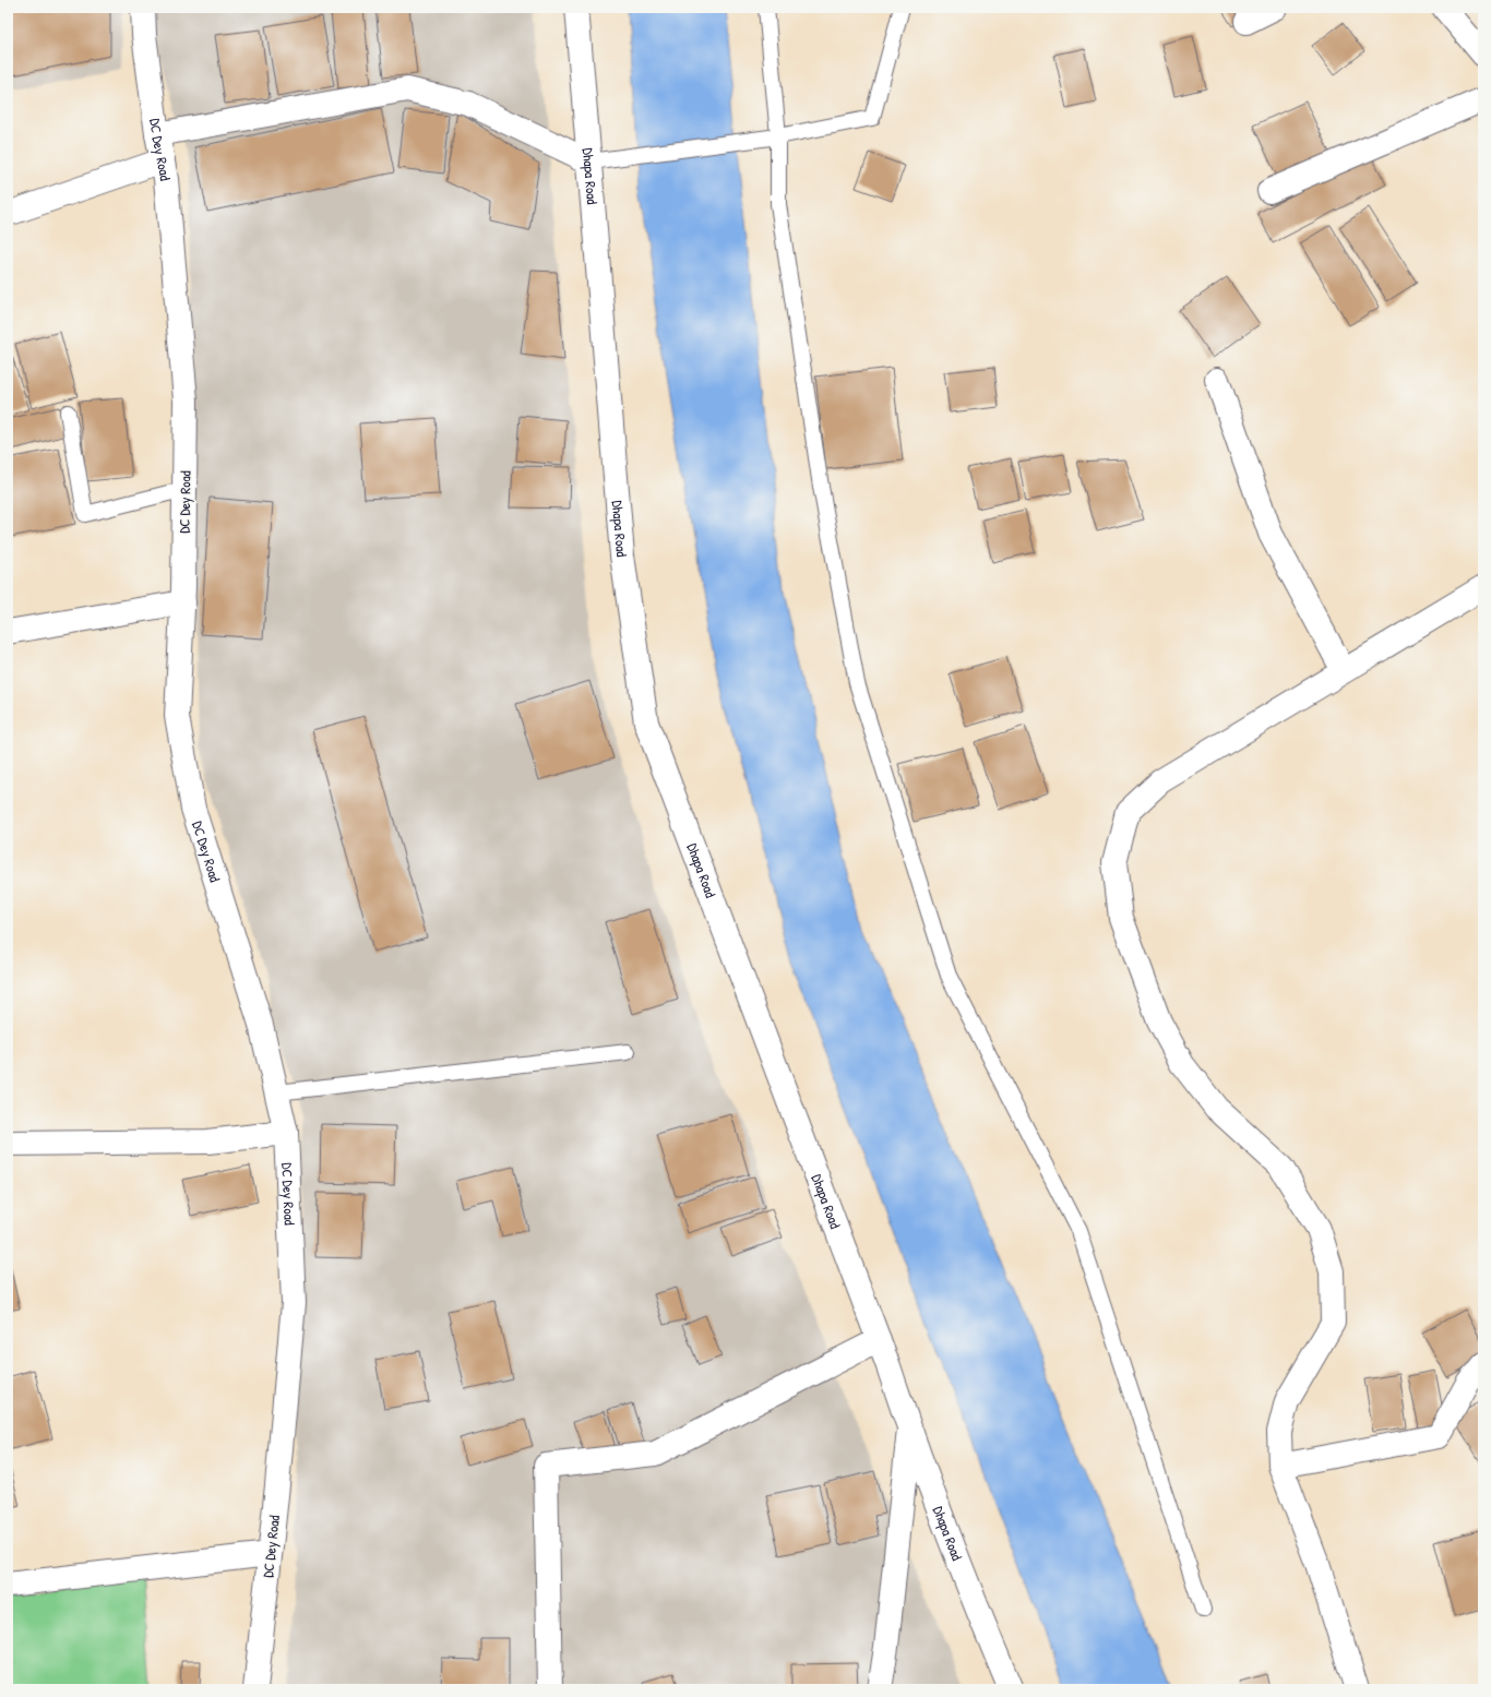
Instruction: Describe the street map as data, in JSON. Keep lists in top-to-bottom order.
{
  "streets": {
    "street": ["DC Dey Road", "Dhapa Road"]
  }
}
